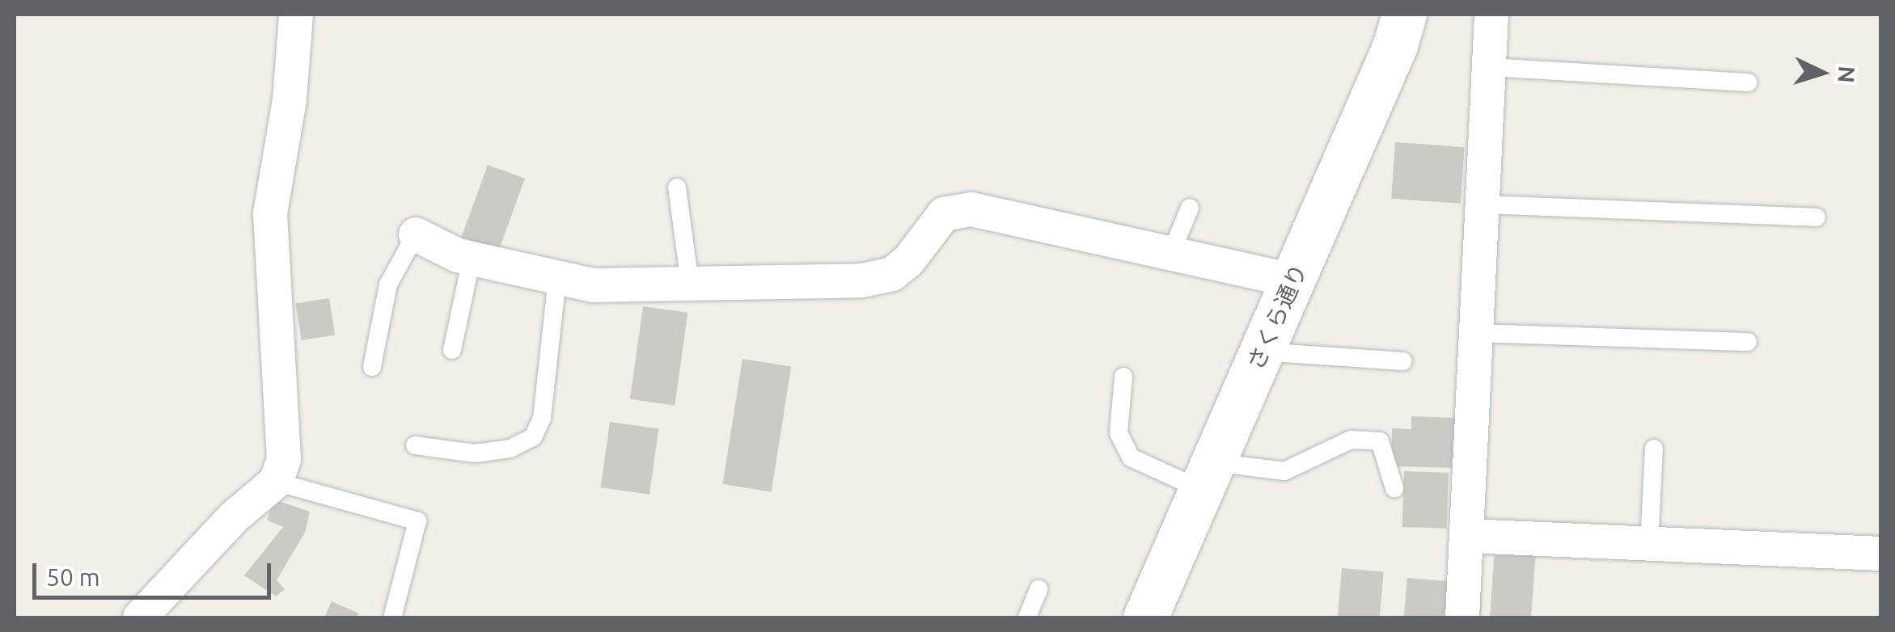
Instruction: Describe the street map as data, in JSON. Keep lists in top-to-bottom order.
{
  "streets": {
    "street": ["さくら通り"]
  },
  "scale_bar": "50 m",
  "north": "right"
}
